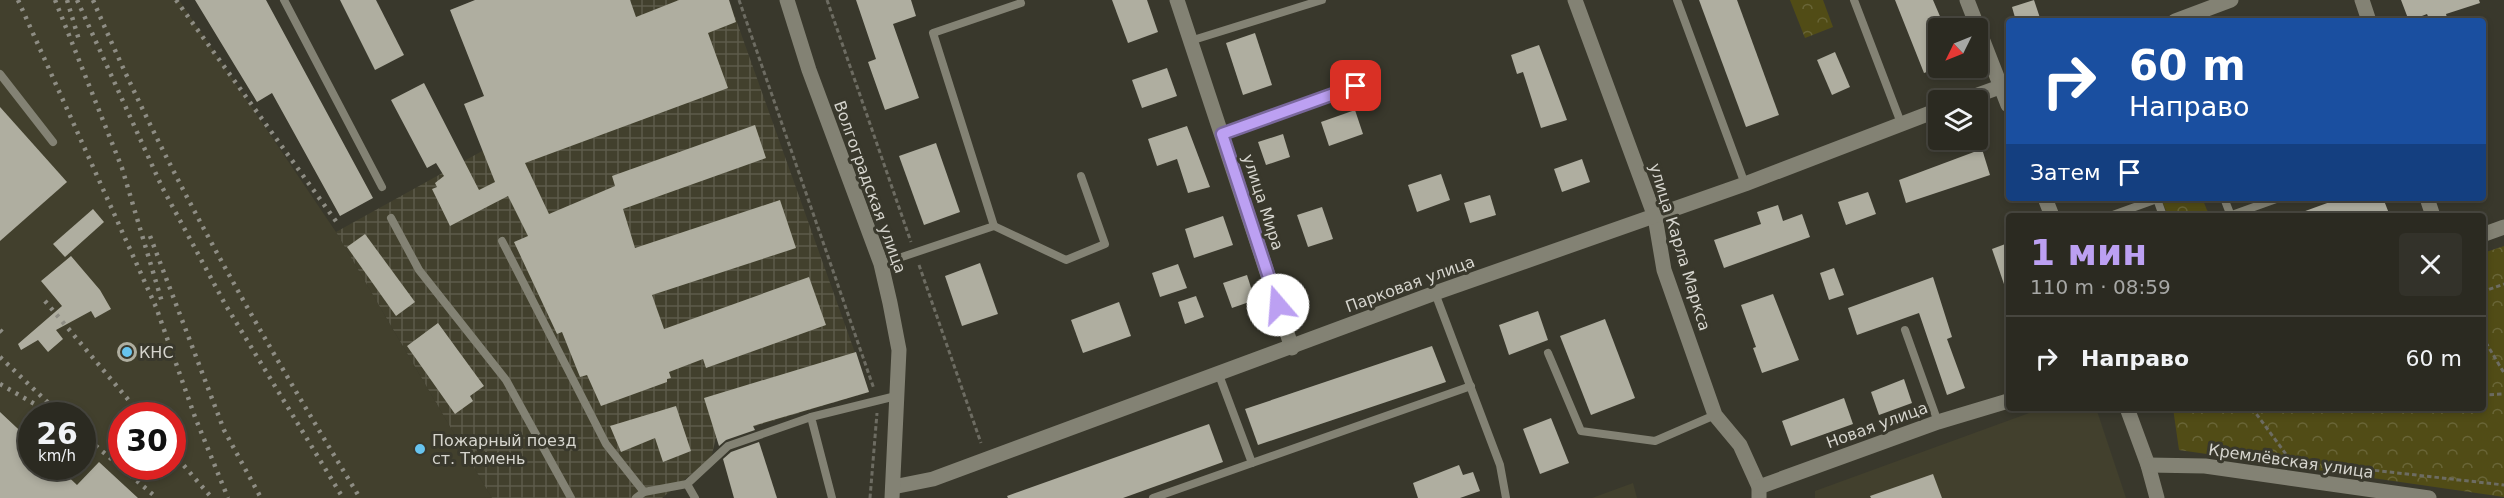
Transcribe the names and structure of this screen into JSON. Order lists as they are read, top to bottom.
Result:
{
  "streets": {
    "street": [
      "Волгоградская улица",
      "улица Мира",
      "улица Карла Маркса",
      "Парковая улица",
      "Новая улица",
      "Кремлёвская улица"
    ]
  },
  "crossings": [
    ["Волгоградская улица", "Парковая улица"],
    ["улица Мира", "Парковая улица"],
    ["улица Карла Маркса", "Парковая улица"],
    ["улица Карла Маркса", "Новая улица"]
  ],
  "places": ["КНС", "Пожарный поезд ст. Тюмень"],
  "north": "bottom left",
  "page": {
    "turn": ["60 m", "Направо"],
    "then": "Затем",
    "heading": ["1 мин", "110 m · 08:59"],
    "list": [
      {
        "name": "Направо",
        "value": "60 m"
      }
    ],
    "speed": "26 km/h",
    "limit": "30"
  }
}
